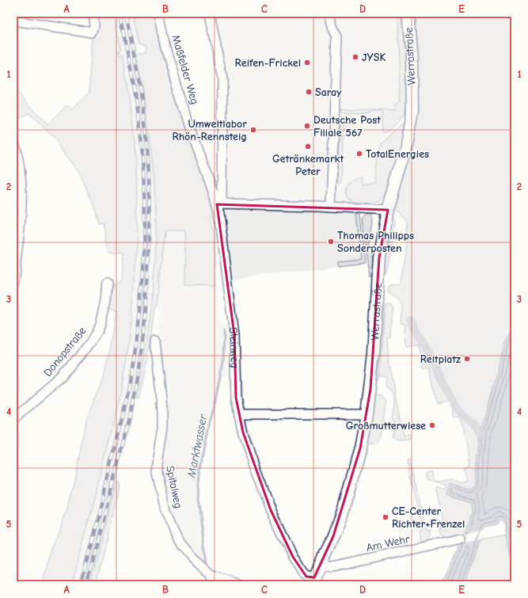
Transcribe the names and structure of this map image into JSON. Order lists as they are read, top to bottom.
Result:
{
  "streets": {
    "street": [
      "Werrastraße",
      "Maßfelder Weg",
      "Steinweg",
      "Donopstraße",
      "Spitalweg",
      "Am Wehr"
    ]
  },
  "crossings": [
    ["Werrastraße", "Steinweg"],
    ["Werrastraße", "Am Wehr"],
    ["Maßfelder Weg", "Steinweg"]
  ],
  "water": ["Marktwasser"],
  "places": [
    "JYSK",
    "Reifen-Frickel",
    "Saray",
    "Deutsche Post Filiale 567",
    "Umweltlabor Rhön-Rennsteig",
    "Getränkemarkt Peter",
    "TotalEnergies",
    "Thomas Philipps Sonderposten",
    "Reitplatz",
    "Großmutterwiese",
    "CE-Center Richter+Frenzel"
  ],
  "grid": {
    "columns": [
      "A",
      "B",
      "C",
      "D",
      "E"
    ],
    "rows": [
      "1",
      "2",
      "3",
      "4",
      "5"
    ]
  }
}
